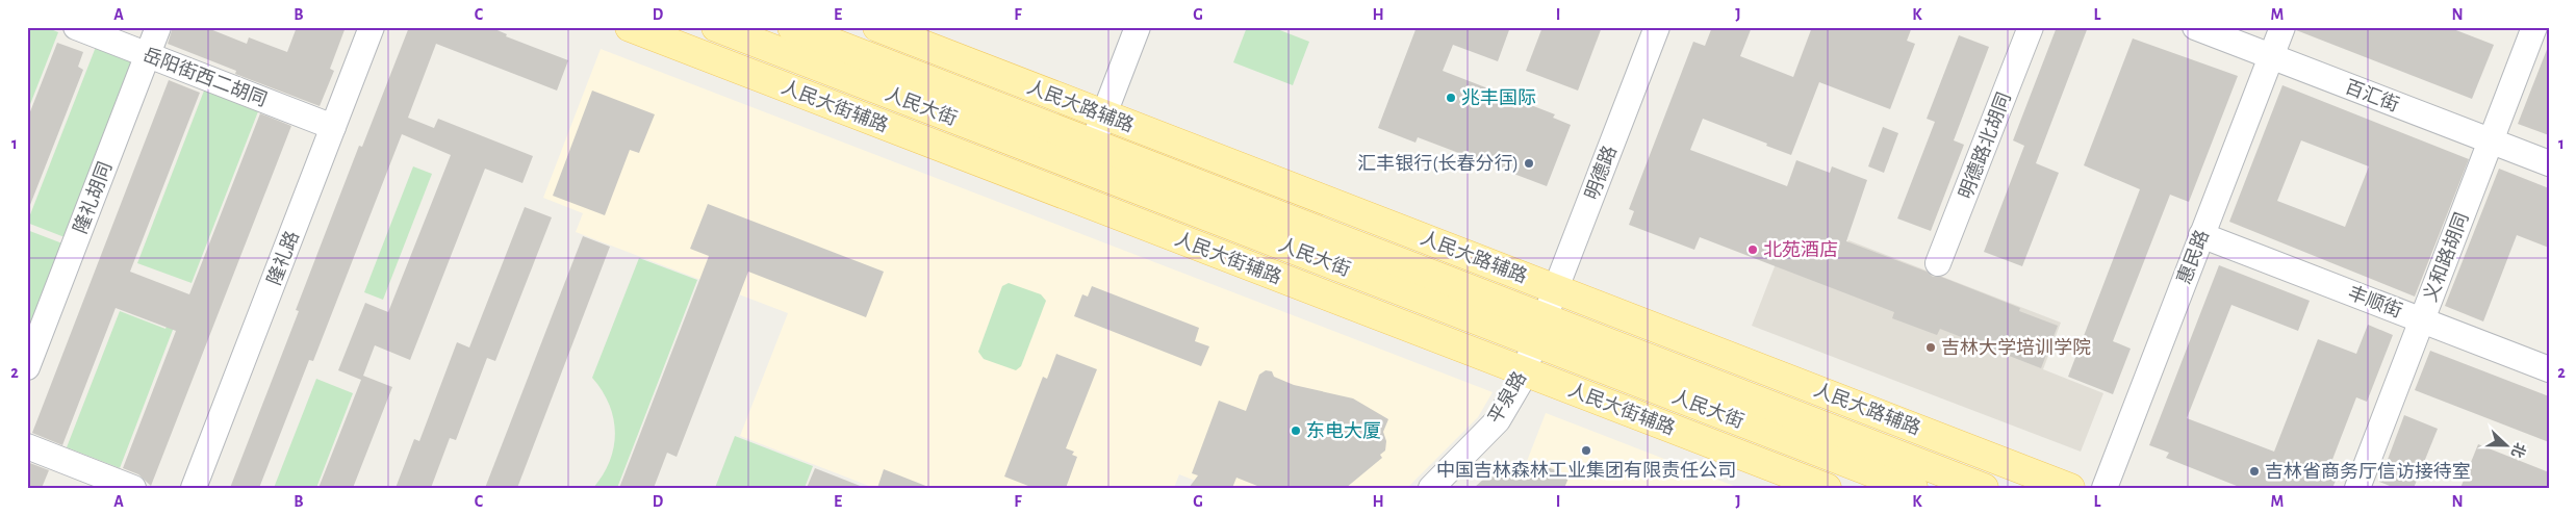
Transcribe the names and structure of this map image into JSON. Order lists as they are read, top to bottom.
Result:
{
  "streets": {
    "main road": ["人民大街辅路", "人民大街", "人民大路辅路"],
    "street": [
      "岳阳街西二胡同",
      "百汇街",
      "明德路北胡同",
      "明德路",
      "隆礼胡同",
      "惠民路",
      "义和路胡同",
      "隆礼路",
      "丰顺街",
      "平泉路"
    ]
  },
  "crossings": [
    ["岳阳街西二胡同", "隆礼胡同"],
    ["岳阳街西二胡同", "隆礼路"],
    ["百汇街", "惠民路"],
    ["百汇街", "义和路胡同"],
    ["人民大街辅路", "平泉路"],
    ["人民大街", "明德路"],
    ["人民大街", "平泉路"],
    ["人民大路辅路", "明德路"],
    ["明德路", "平泉路"],
    ["惠民路", "丰顺街"],
    ["义和路胡同", "丰顺街"]
  ],
  "places": [
    "兆丰国际",
    "汇丰银行(长春分行)",
    "北苑酒店",
    "吉林大学培训学院",
    "东电大厦",
    "中国吉林森林工业集团有限责任公司",
    "吉林省商务厅信访接待室"
  ],
  "north": "right",
  "grid": {
    "columns": [
      "A",
      "B",
      "C",
      "D",
      "E",
      "F",
      "G",
      "H",
      "I",
      "J",
      "K",
      "L",
      "M",
      "N"
    ],
    "rows": ["1", "2"]
  }
}
